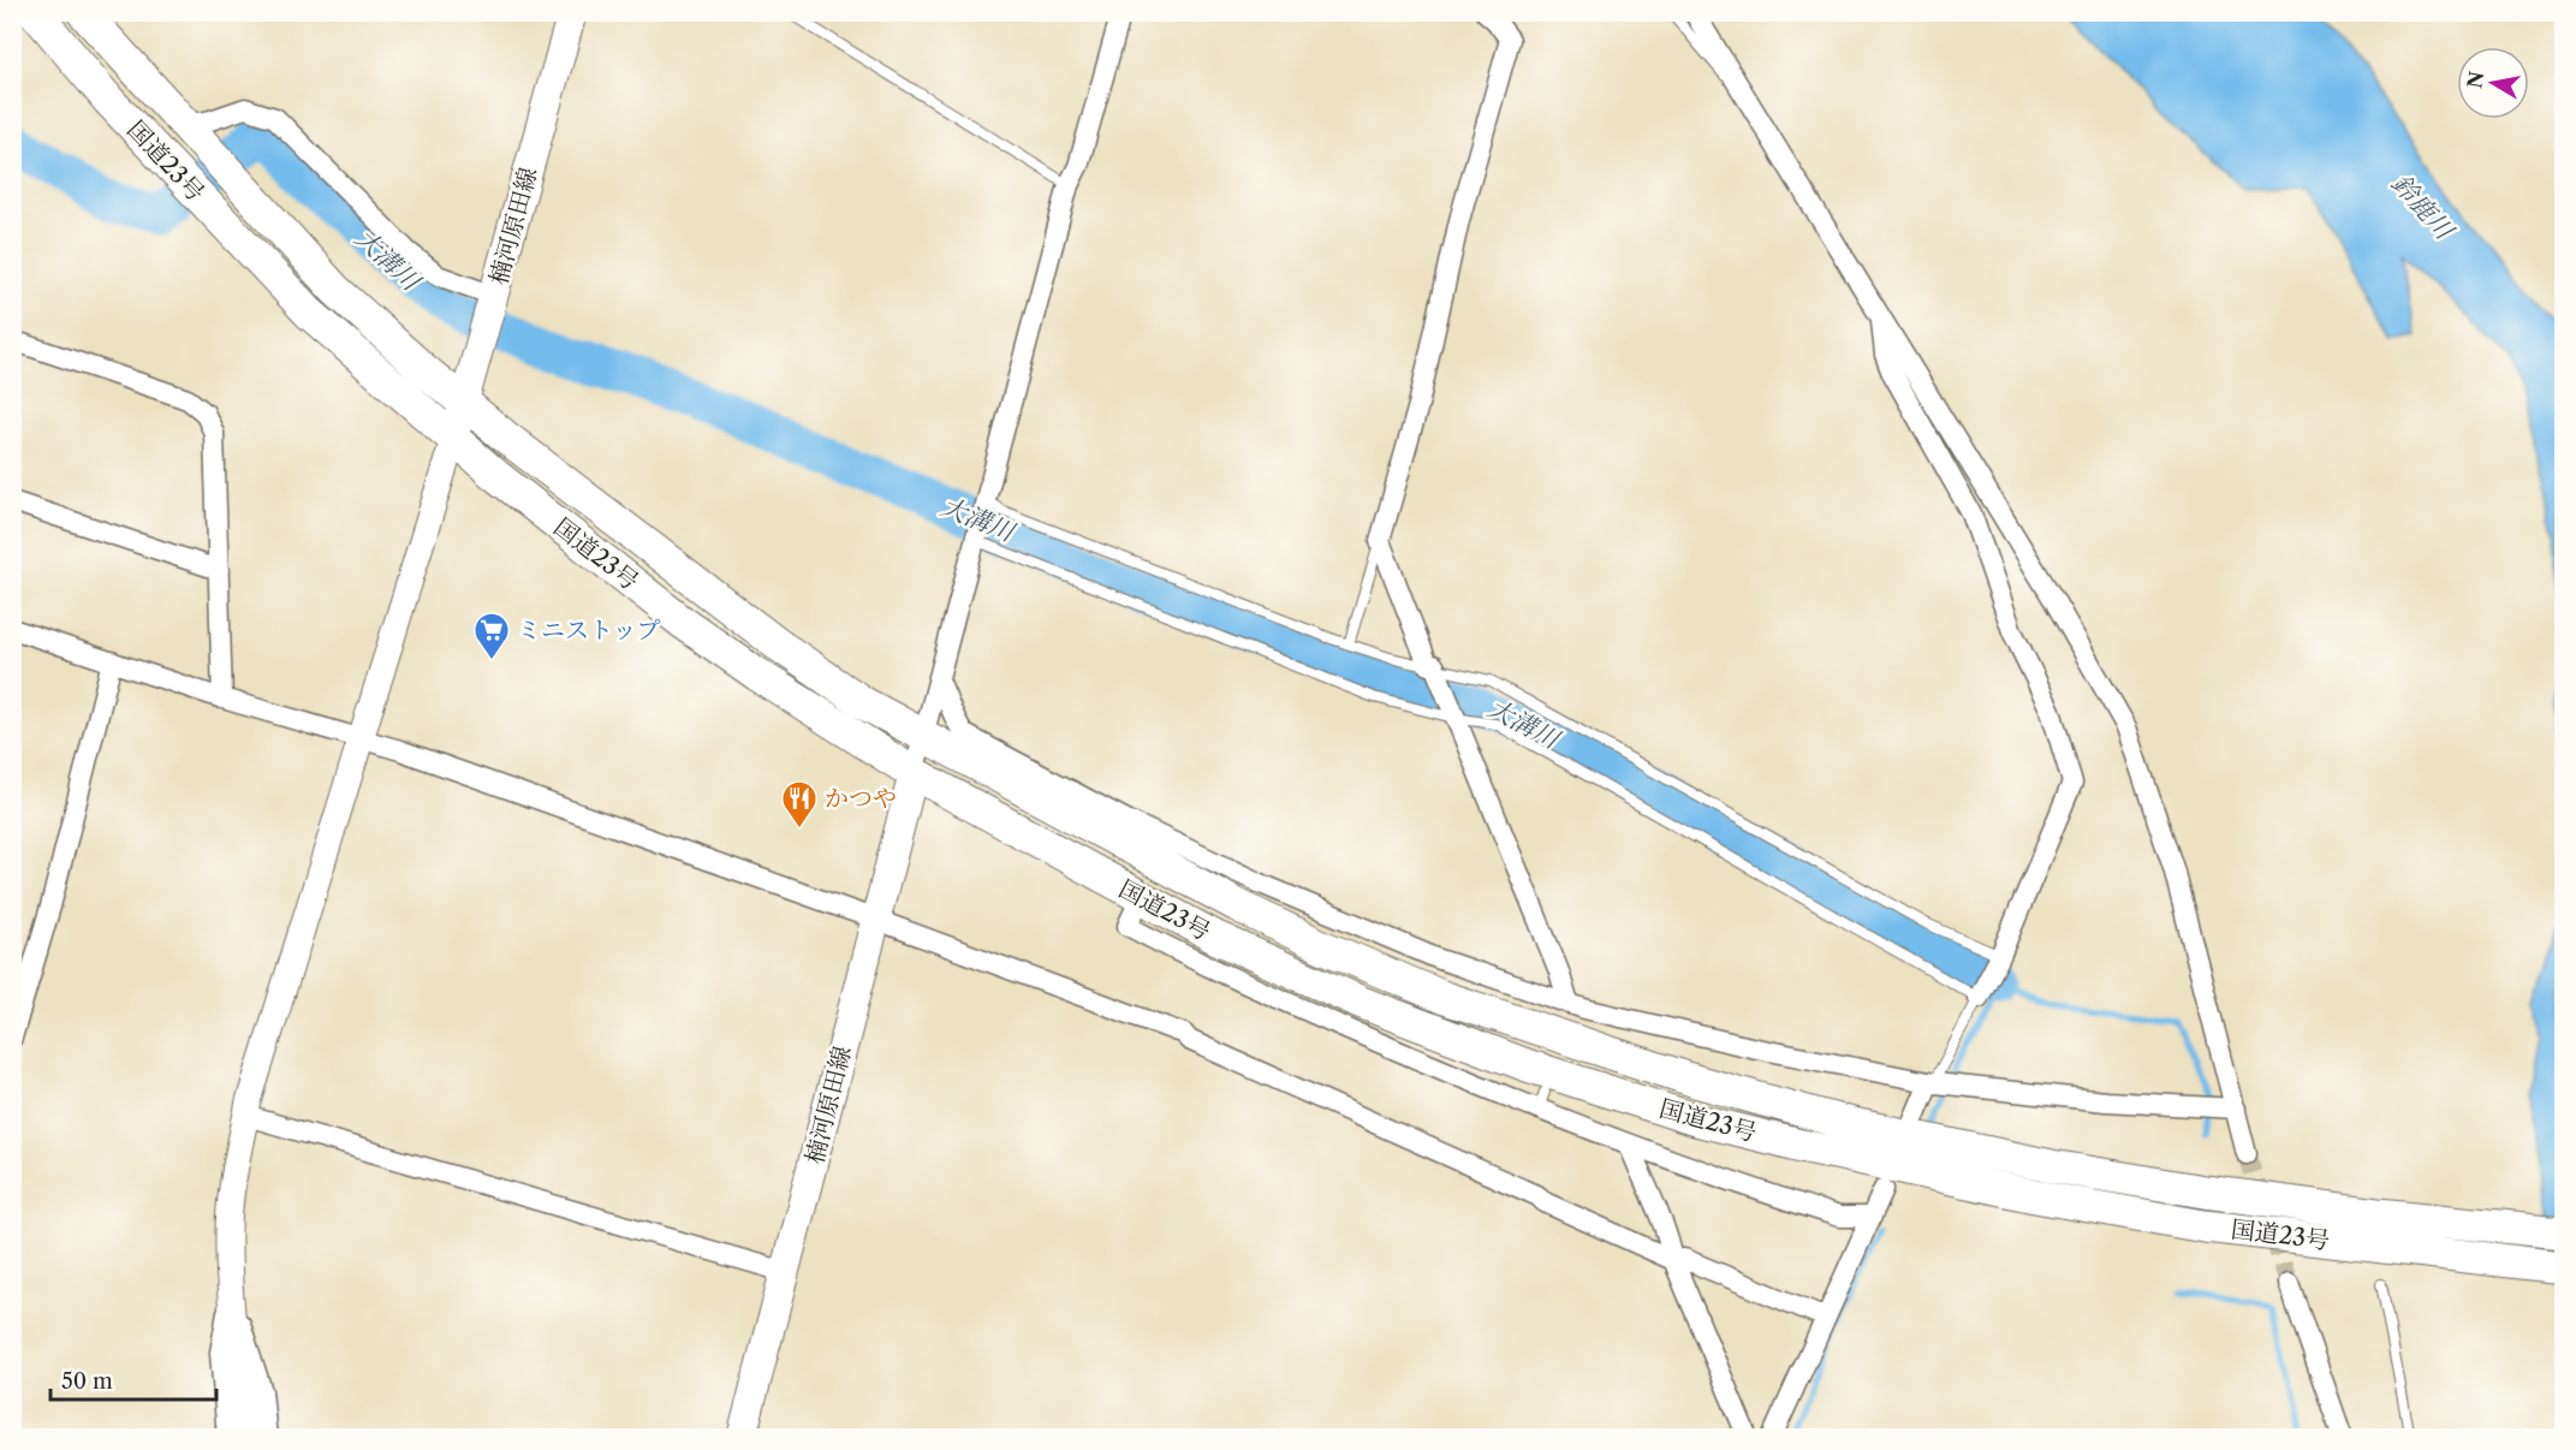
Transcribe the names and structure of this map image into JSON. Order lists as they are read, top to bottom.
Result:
{
  "streets": {
    "highway": ["国道23号"],
    "main road": ["楠河原田線"]
  },
  "crossings": [
    ["国道23号", "楠河原田線"]
  ],
  "water": ["鈴鹿川", "大溝川"],
  "places": {
    "supermarket": ["ミニストップ"],
    "restaurant": ["かつや"]
  },
  "scale_bar": "50 m",
  "north": "left"
}
